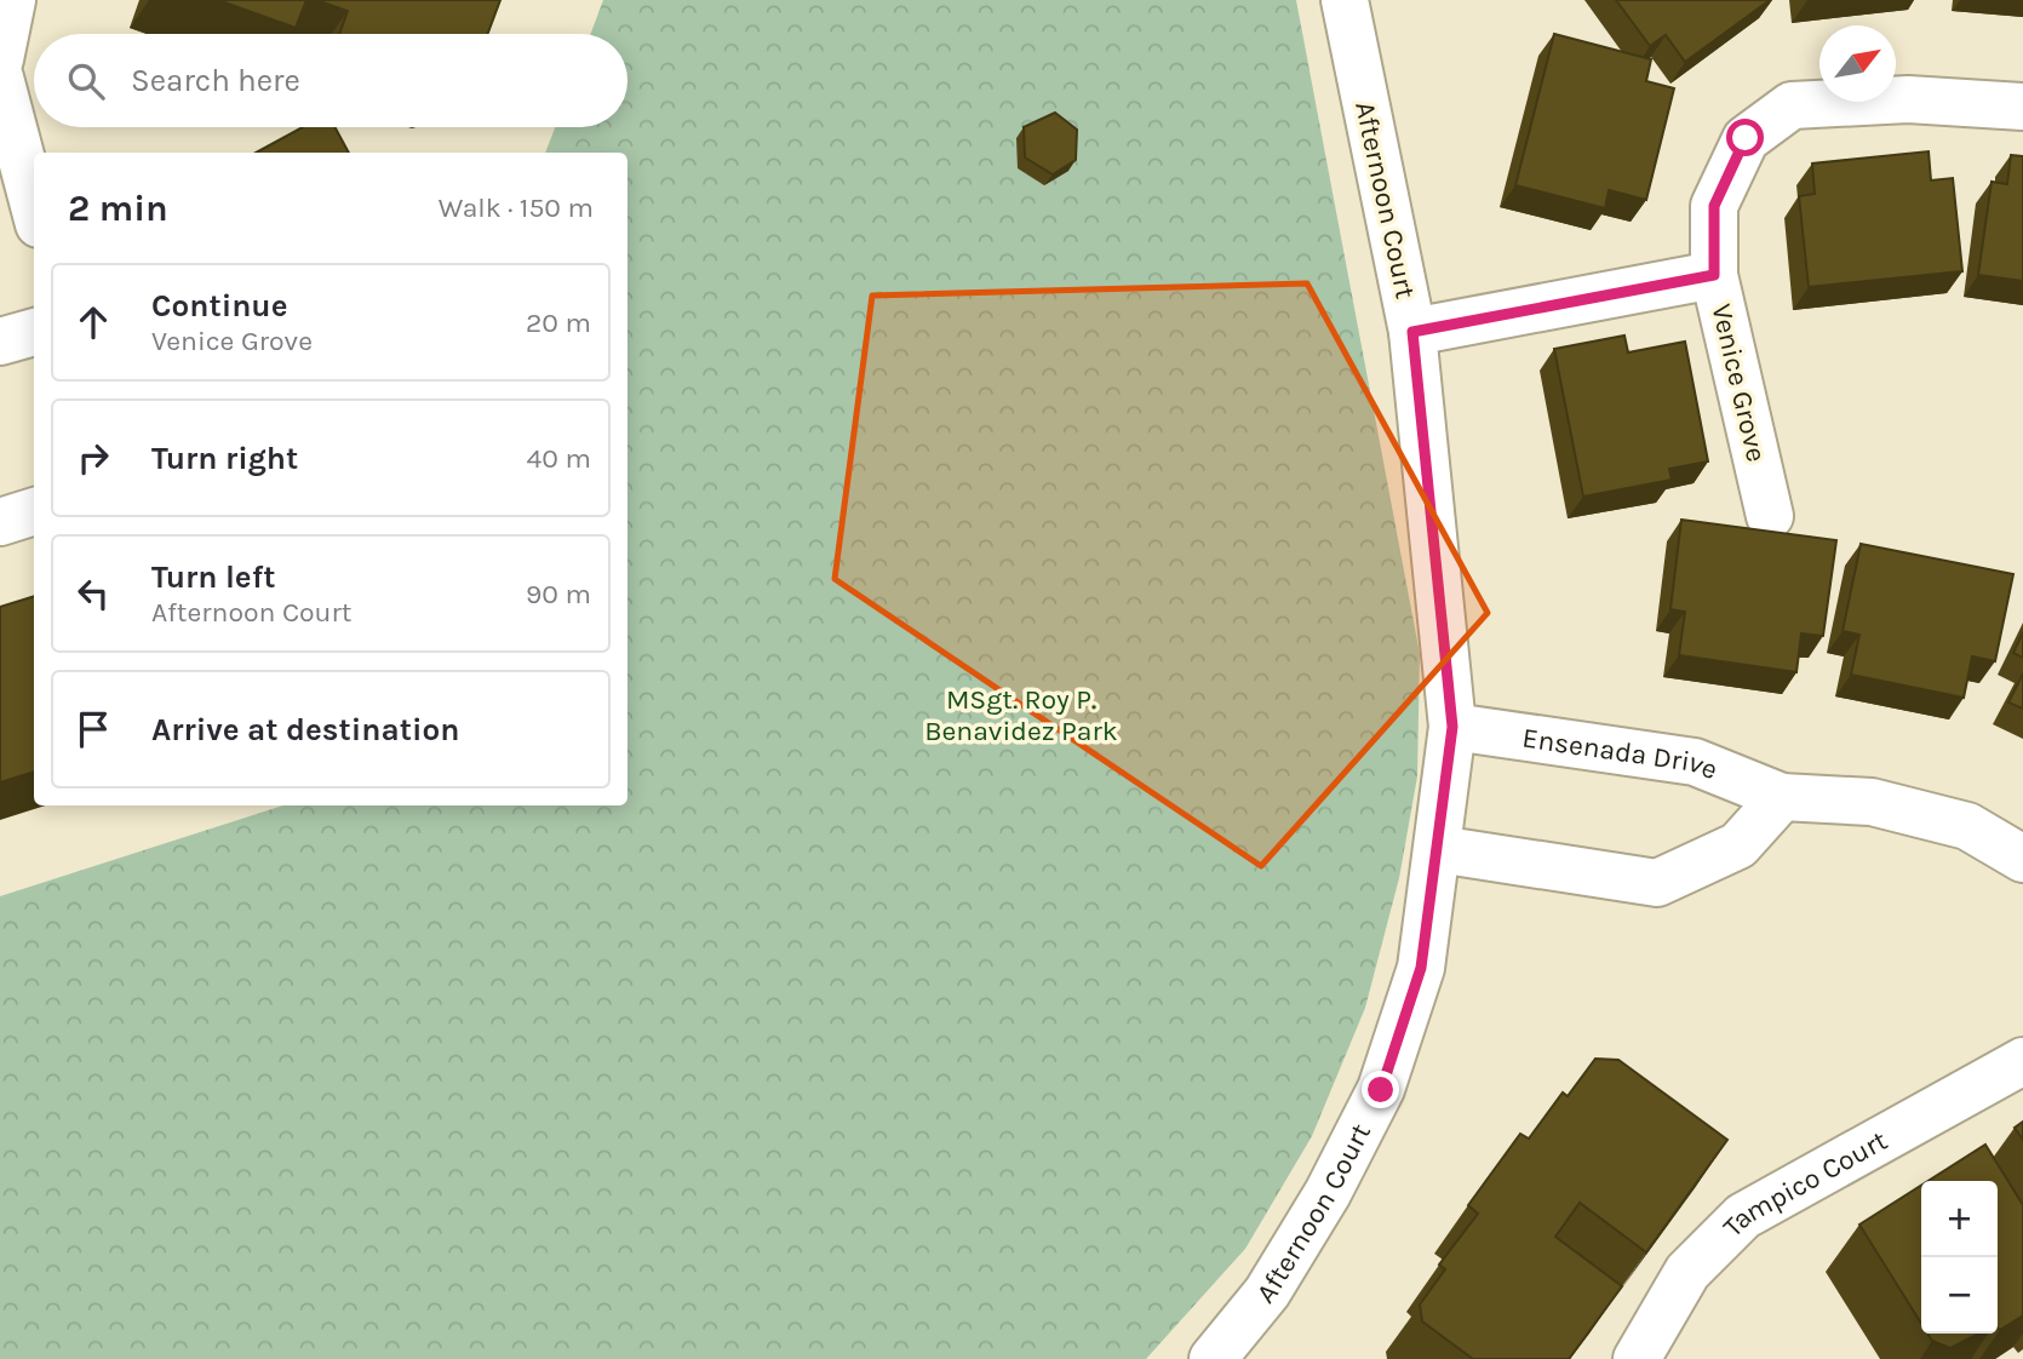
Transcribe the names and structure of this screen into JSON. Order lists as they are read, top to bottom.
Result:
{
  "streets": {
    "street": [
      "Afternoon Court",
      "Venice Grove",
      "Ensenada Drive",
      "Tampico Court"
    ]
  },
  "crossings": [
    ["Afternoon Court", "Ensenada Drive"]
  ],
  "parks": ["MSgt. Roy P. Benavidez Park"],
  "north": "top right",
  "page": {
    "search": "Search here",
    "heading": ["2 min", "Walk · 150 m"],
    "list": [
      ["Continue", "Venice Grove", "20 m"],
      ["Turn right", "40 m"],
      ["Turn left", "Afternoon Court", "90 m"],
      "Arrive at destination"
    ],
    "map_buttons": ["+", "−"]
  }
}
